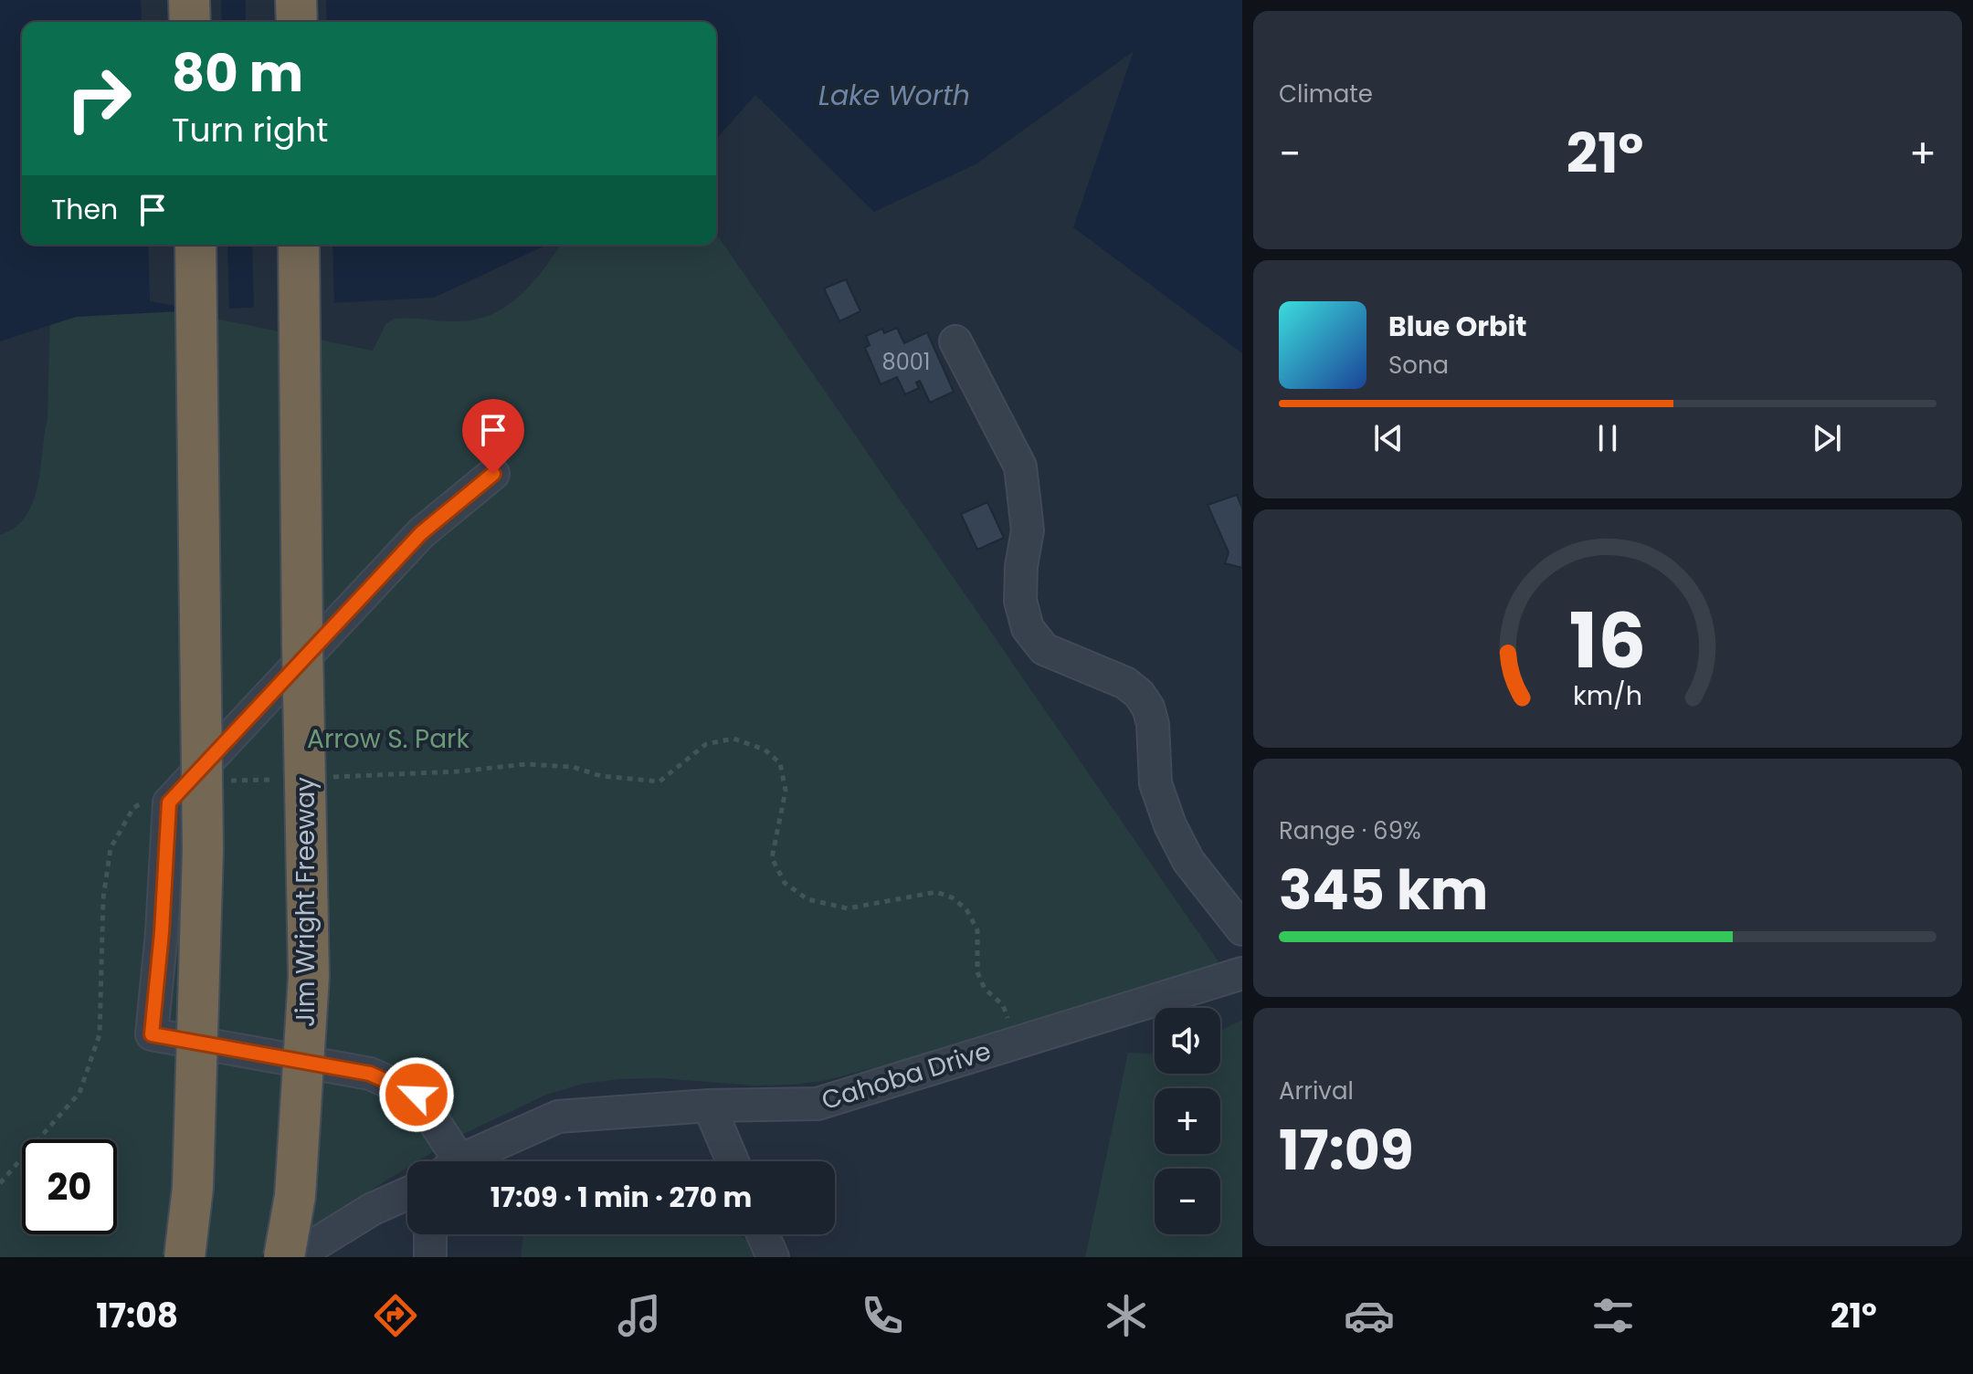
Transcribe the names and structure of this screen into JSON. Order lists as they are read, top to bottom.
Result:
{
  "streets": {
    "highway": ["Jim Wright Freeway"],
    "street": ["Cahoba Drive"]
  },
  "water": ["Lake Worth"],
  "parks": ["Arrow S. Park"],
  "house_numbers": ["8001"],
  "page": {
    "tile": [
      "Climate",
      ["Range · 69%", "345 km"],
      ["Arrival", "17:09"]
    ],
    "turn": ["80 m", "Turn right"],
    "heat": ["−", "21°", "+"],
    "then": "Then",
    "song": ["Blue Orbit", "Sona"],
    "map_buttons": ["+", "−"],
    "limit": "20",
    "trip": "17:09 · 1 min · 270 m",
    "tabs": ["17:08", "21°"],
    "gauge": ["16", "km/h"]
  }
}
